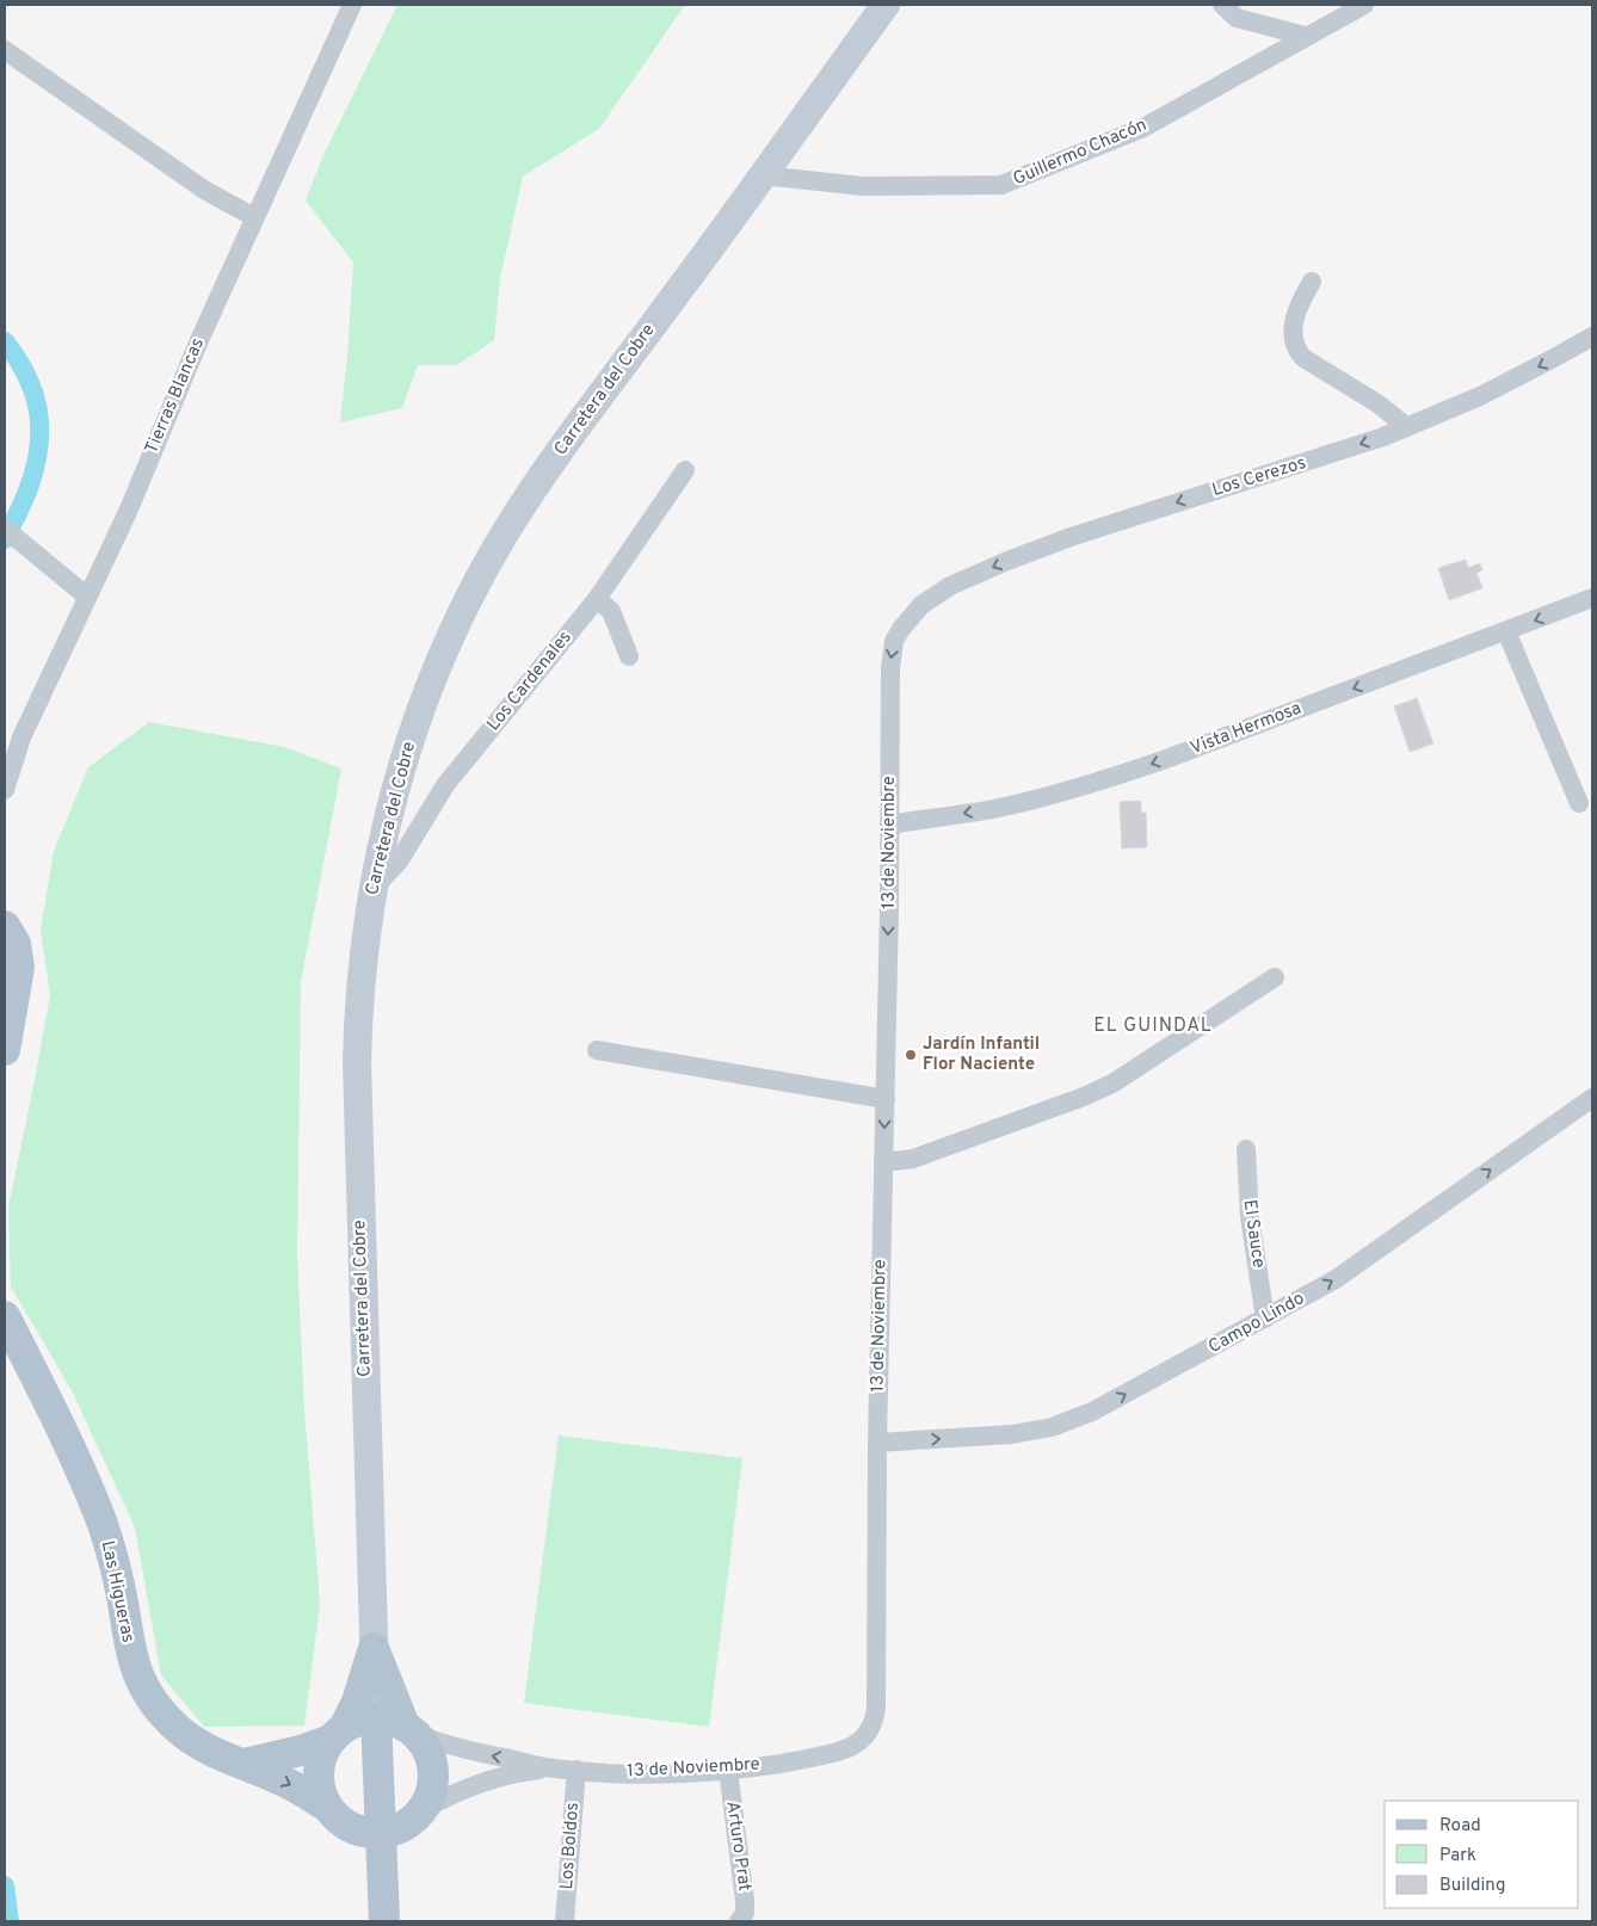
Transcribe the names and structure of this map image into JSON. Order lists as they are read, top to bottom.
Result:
{
  "streets": {
    "main road": ["Carretera del Cobre", "Las Higueras"],
    "street": [
      "Guillermo Chacón",
      "Tierras Blancas",
      "Los Cerezos",
      "Los Cardenales",
      "Vista Hermosa",
      "13 de Noviembre",
      "El Sauce",
      "Campo Lindo",
      "Los Boldos",
      "Arturo Prat"
    ]
  },
  "crossings": [
    ["Guillermo Chacón", "Carretera del Cobre"],
    ["Carretera del Cobre", "Los Cardenales"],
    ["Los Cerezos", "13 de Noviembre"],
    ["Vista Hermosa", "13 de Noviembre"],
    ["13 de Noviembre", "Campo Lindo"],
    ["13 de Noviembre", "Los Boldos"],
    ["13 de Noviembre", "Arturo Prat"],
    ["El Sauce", "Campo Lindo"]
  ],
  "one_way": ["Los Cerezos", "Vista Hermosa", "Campo Lindo"],
  "districts": ["EL GUINDAL"],
  "places": ["Jardín Infantil Flor Naciente"],
  "legend": ["Road", "Park", "Building"]
}
